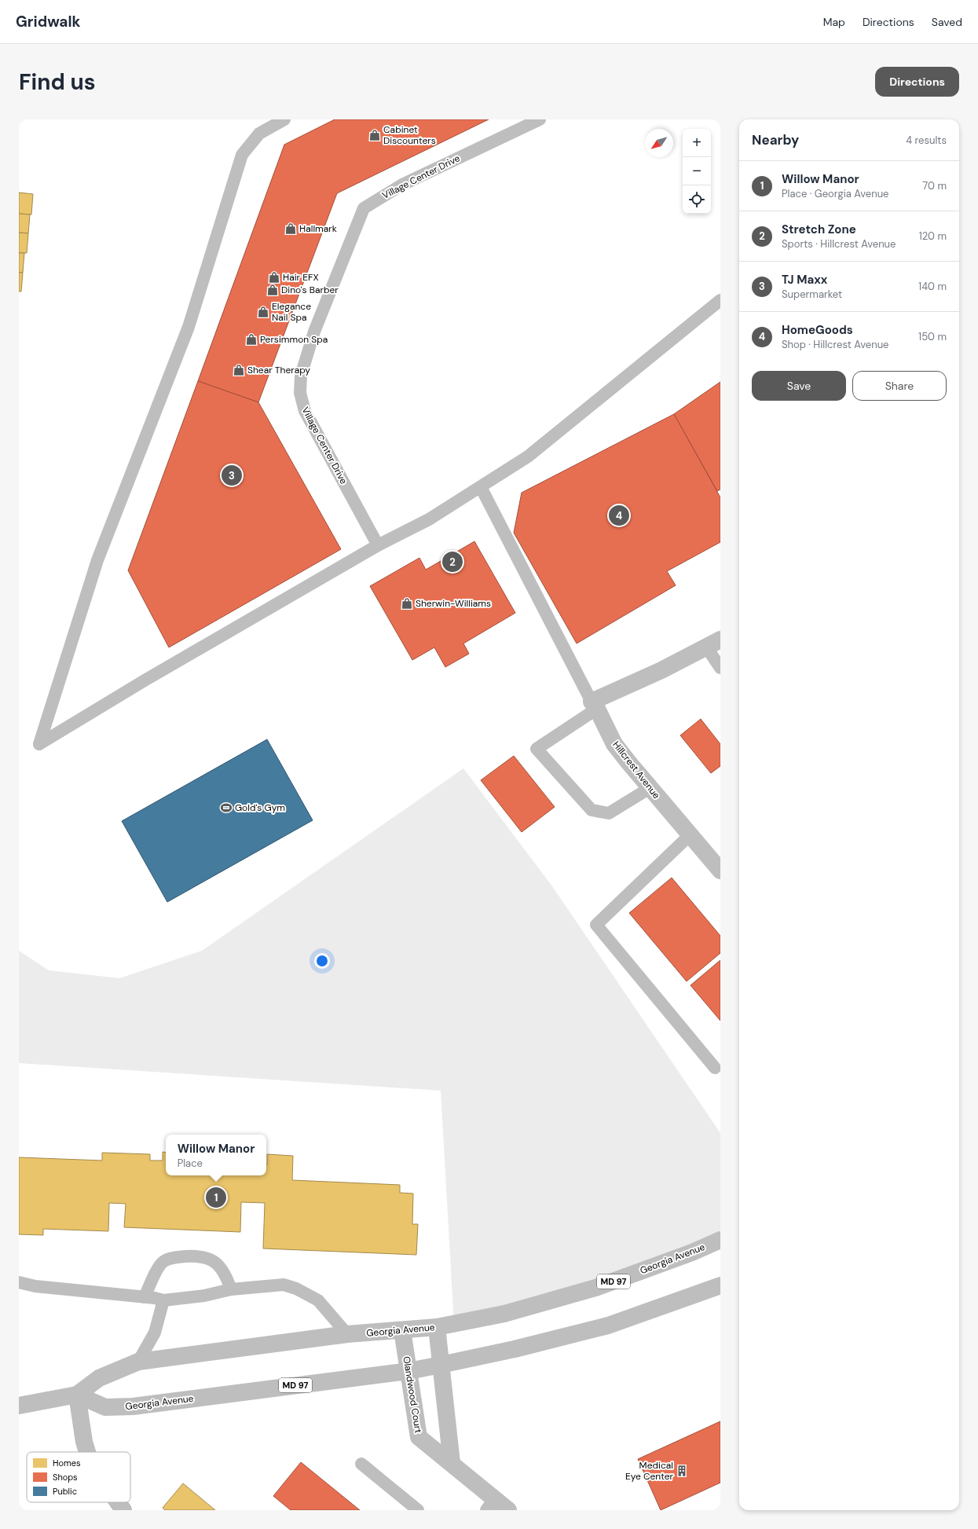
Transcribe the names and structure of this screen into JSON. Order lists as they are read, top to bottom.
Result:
{
  "streets": {
    "main road": [
      "Hillcrest Avenue",
      "Georgia Avenue",
      "MD 97",
      "Olandwood Court"
    ],
    "lane": ["Village Center Drive"]
  },
  "crossings": [
    ["Georgia Avenue", "Olandwood Court"]
  ],
  "places": {
    "shop": [
      "Cabinet Discounters",
      "Hallmark",
      "Hair EFX",
      "Dino's Barber",
      "Elegance Nail Spa",
      "Persimmon Spa",
      "Shear Therapy",
      "Sherwin-Williams"
    ],
    "sports": ["Gold's Gym"],
    "building": ["Medical Eye Center"]
  },
  "legend": ["Homes", "Shops", "Public"],
  "north": "bottom left",
  "page": {
    "header": "Gridwalk",
    "nav": ["Map", "Directions", "Saved"],
    "buttons": [
      "Directions",
      ["Save", "Share"]
    ],
    "title": "Find us",
    "heading": ["Nearby", "4 results"],
    "map_buttons": ["+", "−"],
    "list": [
      {
        "mark": "1",
        "name": "Willow Manor",
        "note": "Place · Georgia Avenue",
        "value": "70 m"
      },
      {
        "mark": "2",
        "name": "Stretch Zone",
        "note": "Sports · Hillcrest Avenue",
        "value": "120 m"
      },
      {
        "mark": "3",
        "name": "TJ Maxx",
        "note": "Supermarket",
        "value": "140 m"
      },
      {
        "mark": "4",
        "name": "HomeGoods",
        "note": "Shop · Hillcrest Avenue",
        "value": "150 m"
      }
    ],
    "pins": [
      "3",
      "4",
      "2",
      "1"
    ],
    "popup": ["Willow Manor", "Place"]
  }
}
